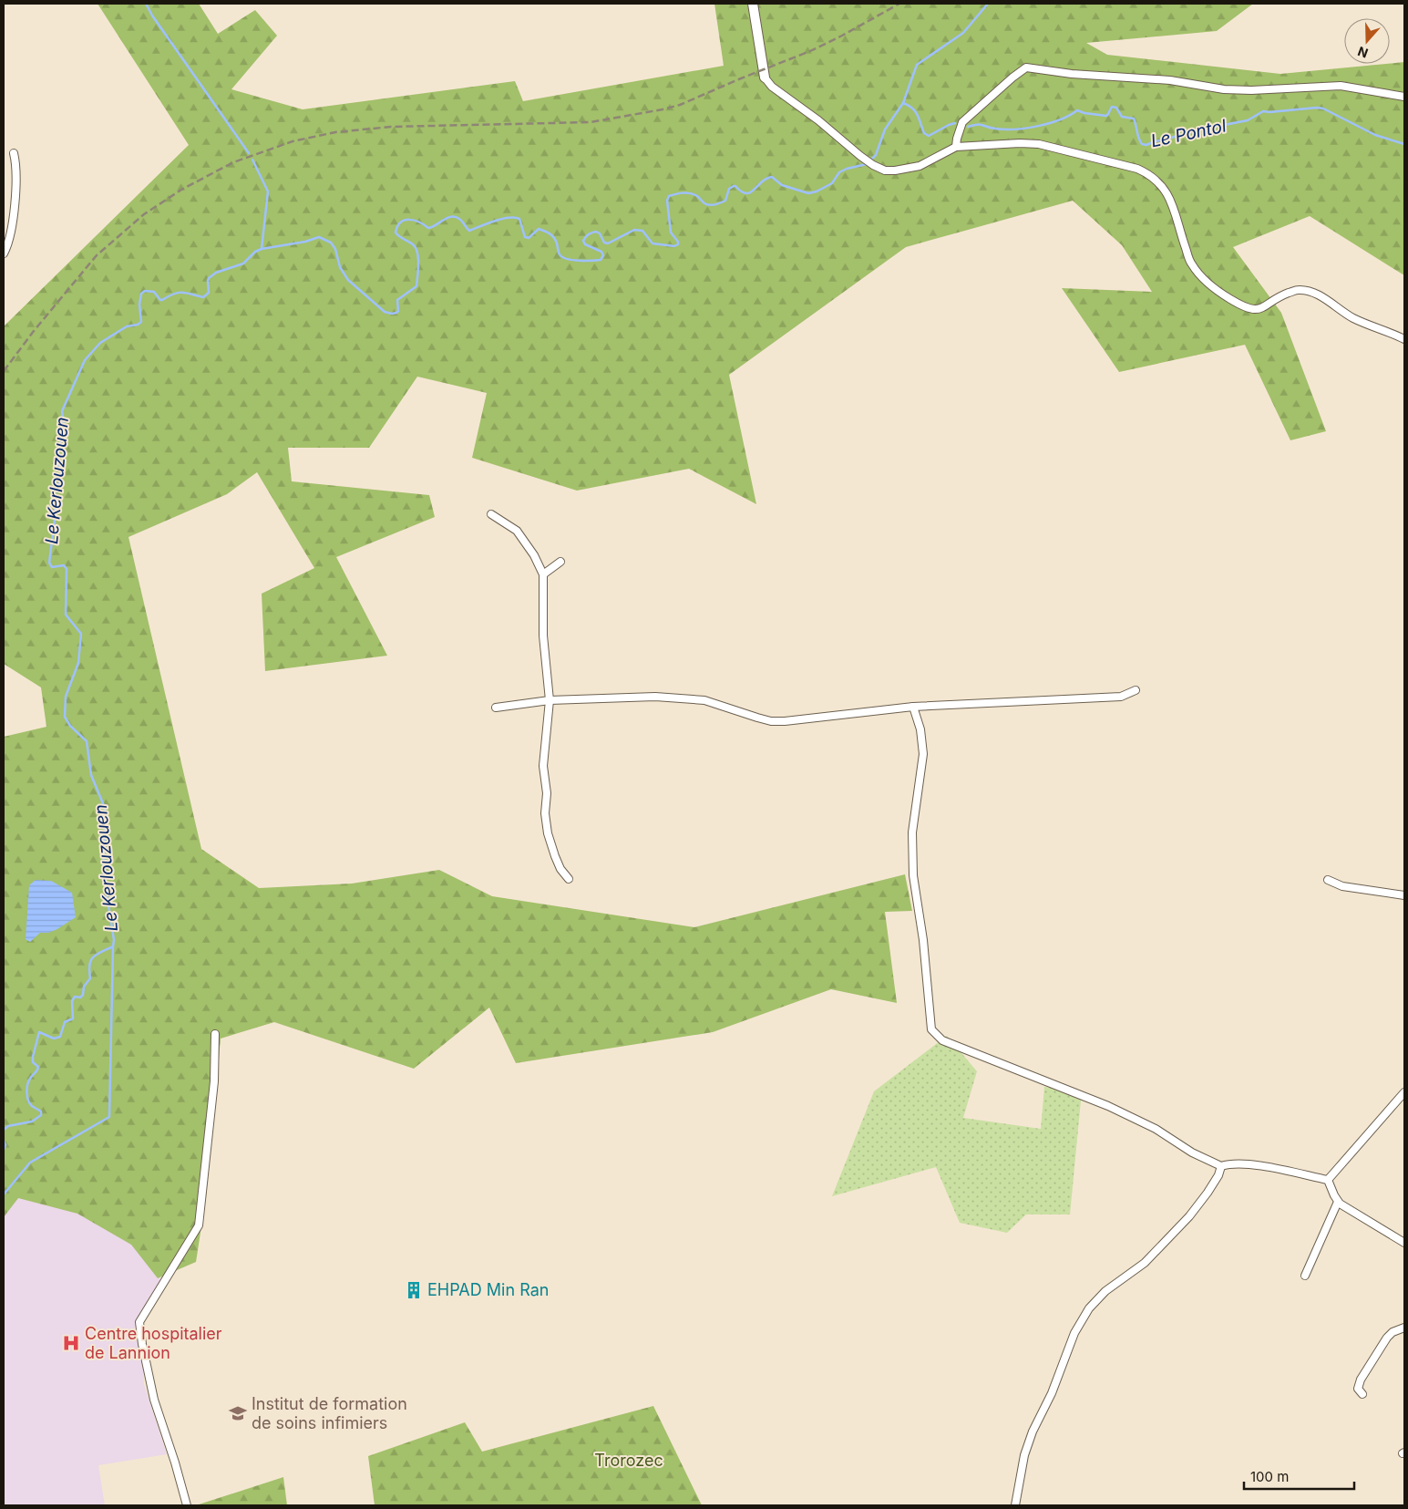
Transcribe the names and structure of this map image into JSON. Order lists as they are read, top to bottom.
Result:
{
  "water": ["Le Pontol", "Le Kerlouzouen"],
  "parks": ["Trorozec"],
  "places": {
    "building": ["EHPAD Min Ran"],
    "hospital": ["Centre hospitalier de Lannion"],
    "school or university": ["Institut de formation de soins infimiers"]
  },
  "scale_bar": "100 m",
  "north": "bottom"
}
